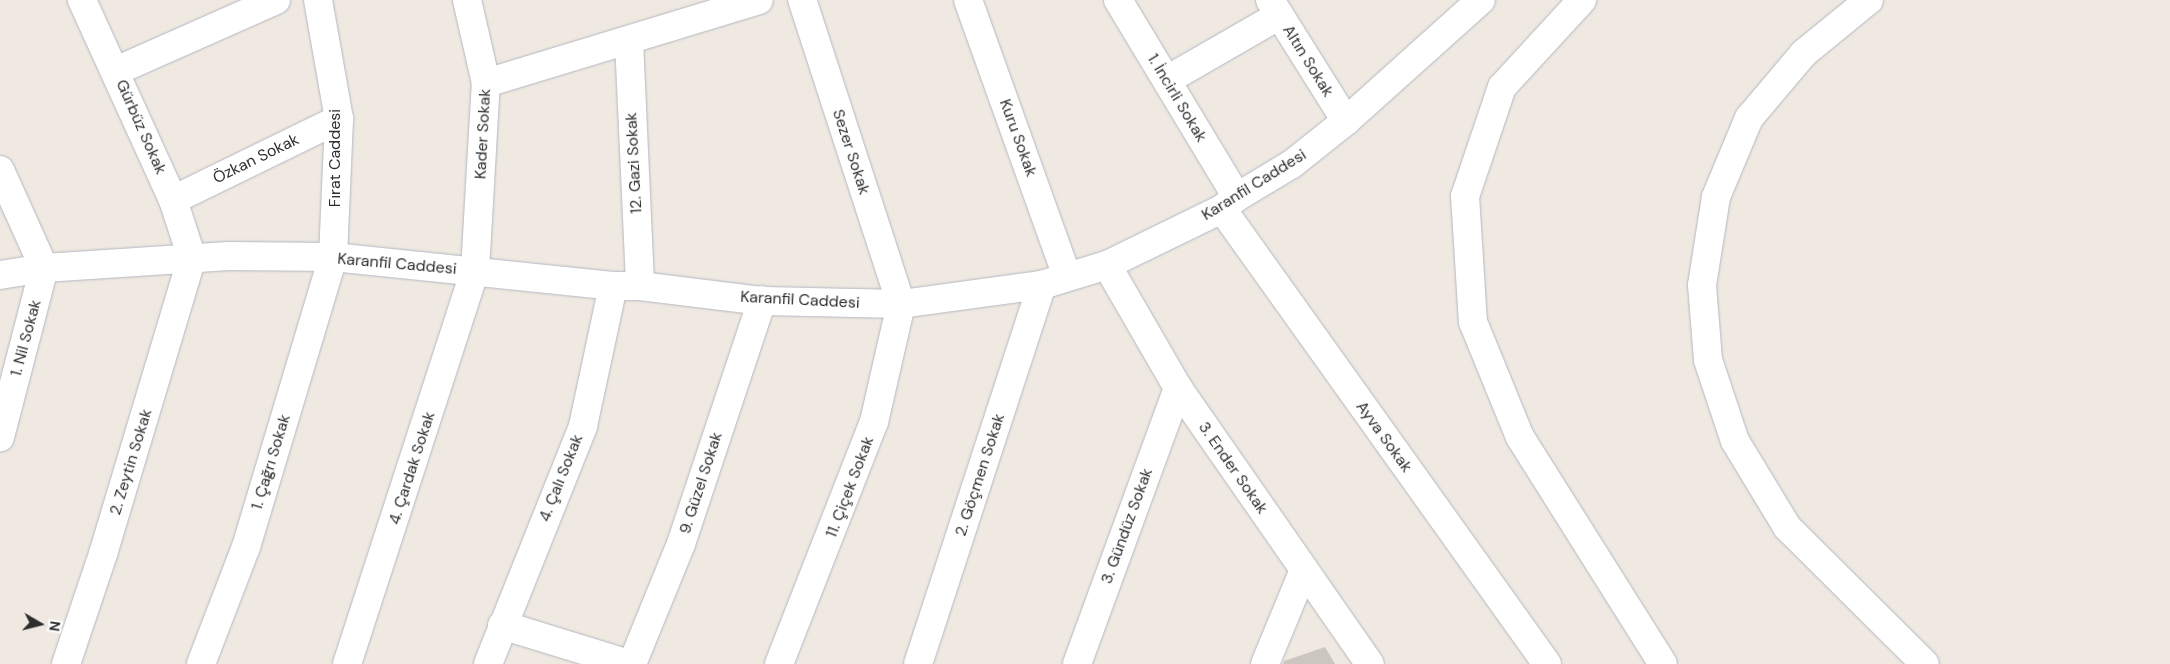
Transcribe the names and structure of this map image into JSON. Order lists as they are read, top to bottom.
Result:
{
  "streets": {
    "street": [
      "Altın Sokak",
      "1. İncirli Sokak",
      "Gürbüz Sokak",
      "Kader Sokak",
      "Kuru Sokak",
      "Sezer Sokak",
      "Fırat Caddesi",
      "Özkan Sokak",
      "12. Gazi Sokak",
      "Karanfil Caddesi",
      "1. Nil Sokak",
      "Ayva Sokak",
      "2. Zeytin Sokak",
      "1. Çağrı Sokak",
      "4. Çardak Sokak",
      "3. Ender Sokak",
      "2. Göçmen Sokak",
      "4. Çalı Sokak",
      "9. Güzel Sokak",
      "11. Çiçek Sokak",
      "3. Gündüz Sokak"
    ]
  },
  "crossings": [
    ["Altın Sokak", "Karanfil Caddesi"],
    ["1. İncirli Sokak", "Karanfil Caddesi"],
    ["1. İncirli Sokak", "Ayva Sokak"],
    ["Gürbüz Sokak", "Özkan Sokak"],
    ["Gürbüz Sokak", "Karanfil Caddesi"],
    ["Gürbüz Sokak", "2. Zeytin Sokak"],
    ["Kader Sokak", "Karanfil Caddesi"],
    ["Kader Sokak", "4. Çardak Sokak"],
    ["Kuru Sokak", "Karanfil Caddesi"],
    ["Sezer Sokak", "Karanfil Caddesi"],
    ["Sezer Sokak", "11. Çiçek Sokak"],
    ["Fırat Caddesi", "Özkan Sokak"],
    ["Fırat Caddesi", "Karanfil Caddesi"],
    ["Fırat Caddesi", "1. Çağrı Sokak"],
    ["12. Gazi Sokak", "Karanfil Caddesi"],
    ["Karanfil Caddesi", "1. Nil Sokak"],
    ["Karanfil Caddesi", "Ayva Sokak"],
    ["Karanfil Caddesi", "2. Zeytin Sokak"],
    ["Karanfil Caddesi", "1. Çağrı Sokak"],
    ["Karanfil Caddesi", "4. Çardak Sokak"],
    ["Karanfil Caddesi", "3. Ender Sokak"],
    ["Karanfil Caddesi", "2. Göçmen Sokak"],
    ["Karanfil Caddesi", "4. Çalı Sokak"],
    ["Karanfil Caddesi", "9. Güzel Sokak"],
    ["Karanfil Caddesi", "11. Çiçek Sokak"],
    ["3. Ender Sokak", "3. Gündüz Sokak"]
  ],
  "north": "right"
}
